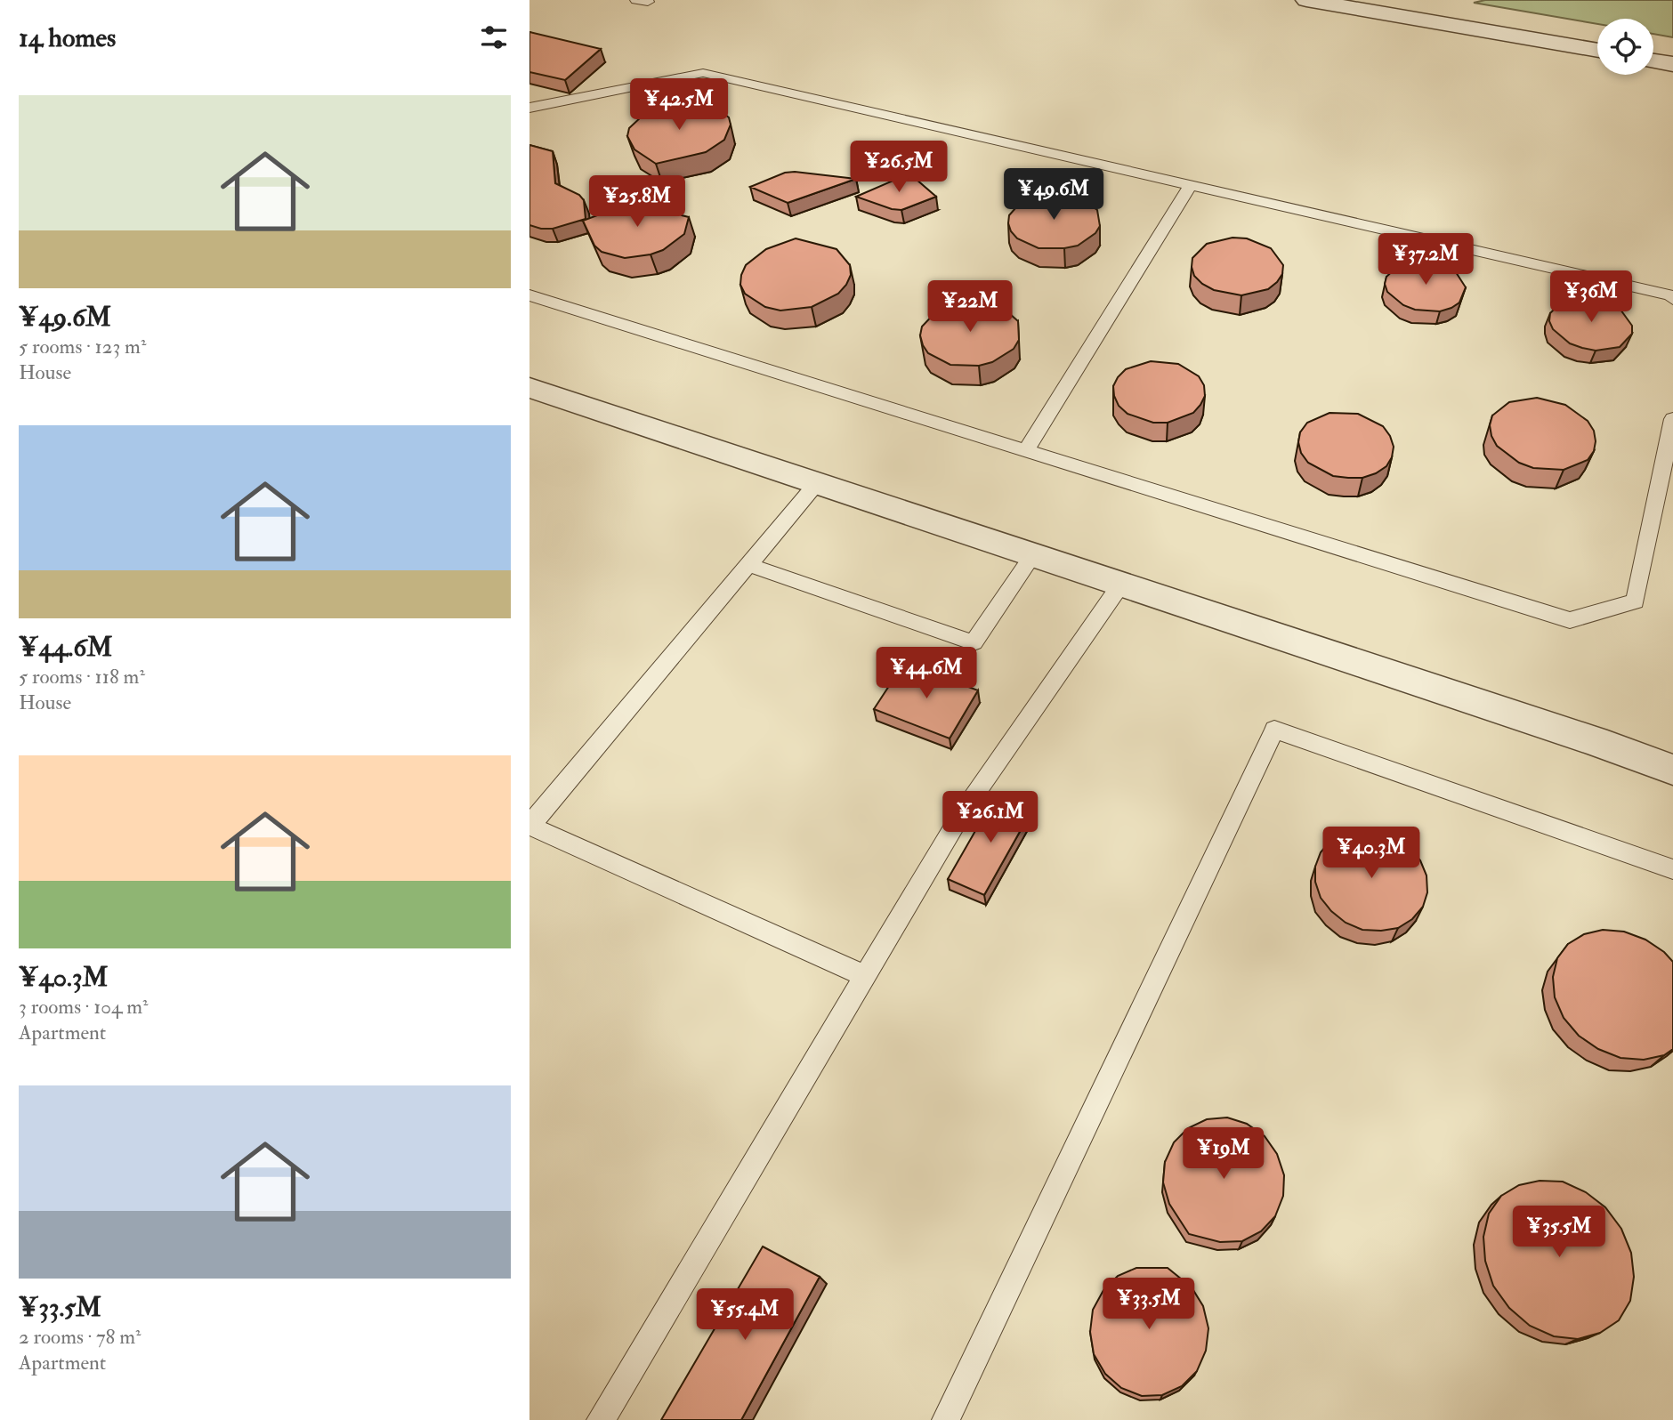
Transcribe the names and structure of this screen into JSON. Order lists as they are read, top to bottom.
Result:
{
  "page": {
    "heading": "14 homes",
    "list": [
      {
        "name": "¥49.6M",
        "note": "5 rooms · 123 m² · House"
      },
      {
        "name": "¥44.6M",
        "note": "5 rooms · 118 m² · House"
      },
      {
        "name": "¥40.3M",
        "note": "3 rooms · 104 m² · Apartment"
      },
      {
        "name": "¥33.5M",
        "note": "2 rooms · 78 m² · Apartment"
      }
    ],
    "price": [
      "¥42.5M",
      "¥26.5M",
      "¥49.6M",
      "¥25.8M",
      "¥37.2M",
      "¥36M",
      "¥22M",
      "¥44.6M",
      "¥26.1M",
      "¥40.3M",
      "¥19M",
      "¥35.5M",
      "¥33.5M",
      "¥55.4M"
    ]
  }
}
